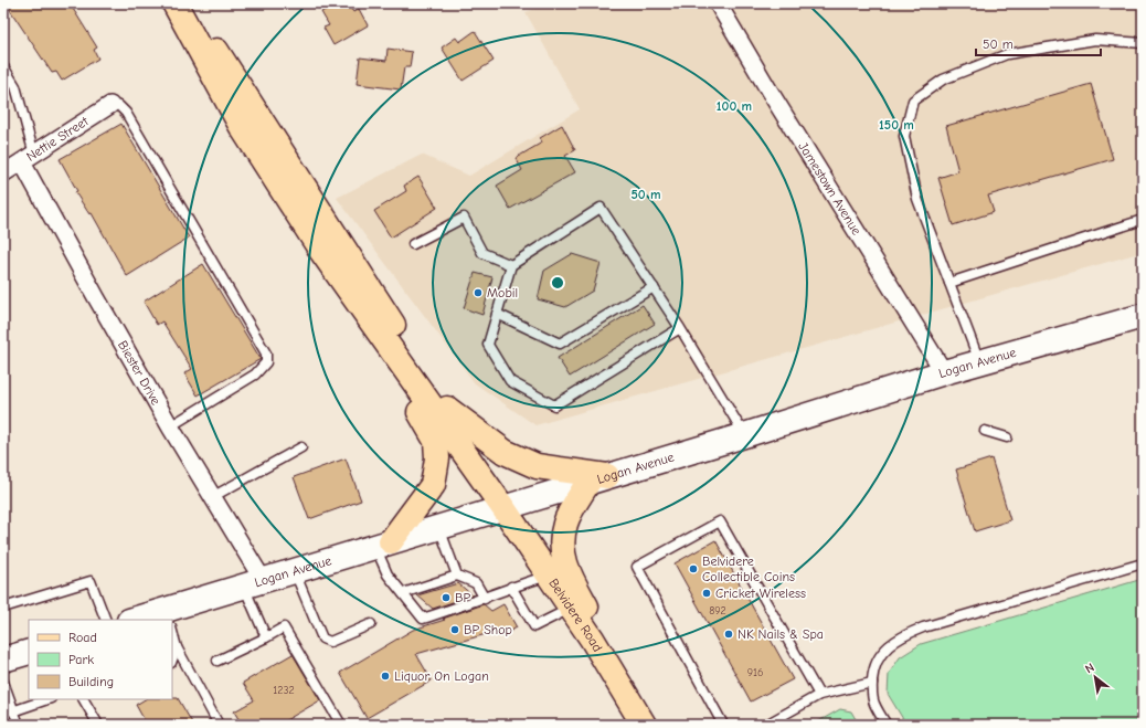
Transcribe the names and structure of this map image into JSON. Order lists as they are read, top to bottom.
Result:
{
  "streets": {
    "main road": ["Logan Avenue", "Belvidere Road"],
    "street": ["Nettie Street", "Jamestown Avenue", "Biester Drive"]
  },
  "crossings": [
    ["Nettie Street", "Biester Drive"],
    ["Jamestown Avenue", "Logan Avenue"],
    ["Logan Avenue", "Biester Drive"],
    ["Logan Avenue", "Belvidere Road"]
  ],
  "places": [
    "Mobil",
    "Belvidere Collectible Coins",
    "Cricket Wireless",
    "BP",
    "BP Shop",
    "NK Nails & Spa",
    "Liquor On Logan"
  ],
  "house_numbers": ["892", "916", "1232"],
  "legend": ["Road", "Park", "Building"],
  "scale_bar": "50 m",
  "north": "top left",
  "rings": ["100 m", "150 m", "50 m"]
}
